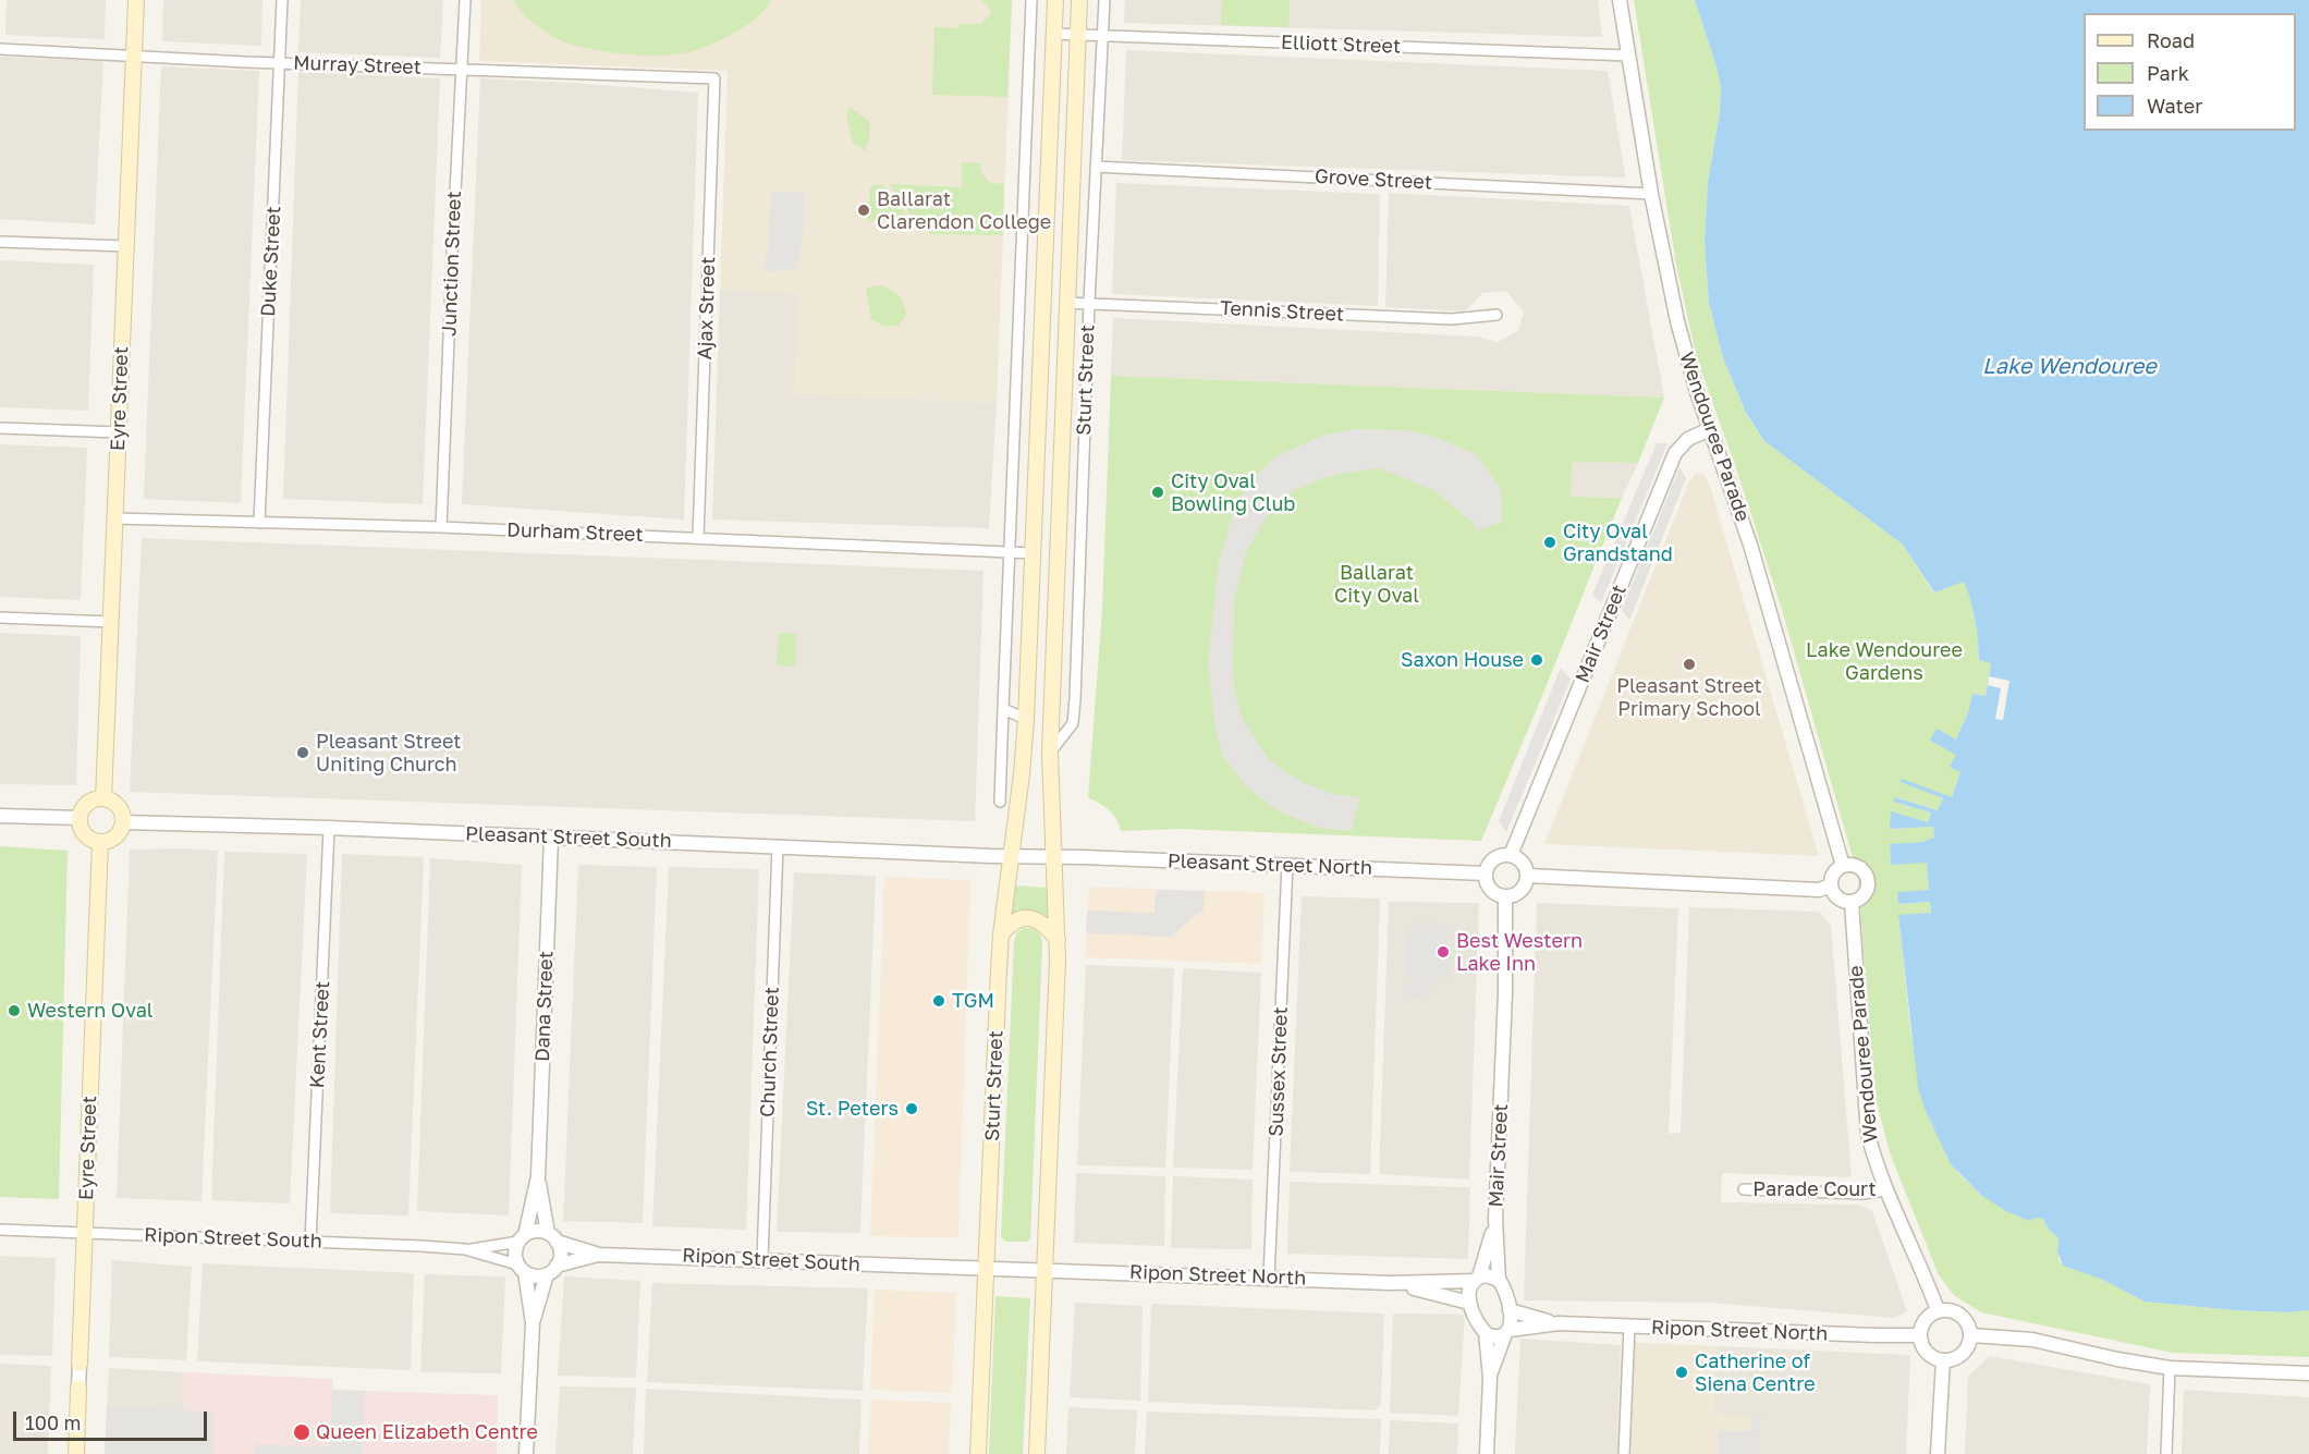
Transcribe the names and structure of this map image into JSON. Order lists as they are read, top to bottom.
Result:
{
  "streets": {
    "main road": ["Sturt Street", "Eyre Street"],
    "street": [
      "Elliott Street",
      "Murray Street",
      "Grove Street",
      "Duke Street",
      "Junction Street",
      "Ajax Street",
      "Tennis Street",
      "Wendouree Parade",
      "Durham Street",
      "Mair Street",
      "Pleasant Street South",
      "Pleasant Street North",
      "Dana Street",
      "Kent Street",
      "Church Street",
      "Sussex Street",
      "Parade Court",
      "Ripon Street South",
      "Ripon Street North"
    ]
  },
  "crossings": [
    ["Elliott Street", "Sturt Street"],
    ["Elliott Street", "Wendouree Parade"],
    ["Murray Street", "Duke Street"],
    ["Murray Street", "Junction Street"],
    ["Murray Street", "Ajax Street"],
    ["Murray Street", "Eyre Street"],
    ["Grove Street", "Sturt Street"],
    ["Grove Street", "Wendouree Parade"],
    ["Duke Street", "Durham Street"],
    ["Junction Street", "Durham Street"],
    ["Ajax Street", "Durham Street"],
    ["Tennis Street", "Sturt Street"],
    ["Sturt Street", "Durham Street"],
    ["Sturt Street", "Pleasant Street South"],
    ["Sturt Street", "Pleasant Street North"],
    ["Sturt Street", "Ripon Street South"],
    ["Sturt Street", "Ripon Street North"],
    ["Eyre Street", "Durham Street"],
    ["Eyre Street", "Pleasant Street South"],
    ["Eyre Street", "Ripon Street South"],
    ["Wendouree Parade", "Mair Street"],
    ["Wendouree Parade", "Parade Court"],
    ["Wendouree Parade", "Ripon Street North"],
    ["Mair Street", "Pleasant Street North"],
    ["Mair Street", "Ripon Street North"],
    ["Pleasant Street South", "Pleasant Street North"],
    ["Pleasant Street South", "Dana Street"],
    ["Pleasant Street South", "Kent Street"],
    ["Pleasant Street South", "Church Street"],
    ["Pleasant Street North", "Sussex Street"],
    ["Dana Street", "Ripon Street South"],
    ["Kent Street", "Ripon Street South"],
    ["Church Street", "Ripon Street South"],
    ["Sussex Street", "Ripon Street North"],
    ["Ripon Street South", "Ripon Street North"]
  ],
  "water": ["Lake Wendouree"],
  "parks": ["Ballarat City Oval", "Lake Wendouree Gardens"],
  "places": [
    "Ballarat Clarendon College",
    "City Oval Bowling Club",
    "City Oval Grandstand",
    "Saxon House",
    "Pleasant Street Primary School",
    "Pleasant Street Uniting Church",
    "Best Western Lake Inn",
    "TGM",
    "Western Oval",
    "St. Peters",
    "Catherine of Siena Centre",
    "Queen Elizabeth Centre"
  ],
  "legend": ["Road", "Park", "Water"],
  "scale_bar": "100 m"
}
